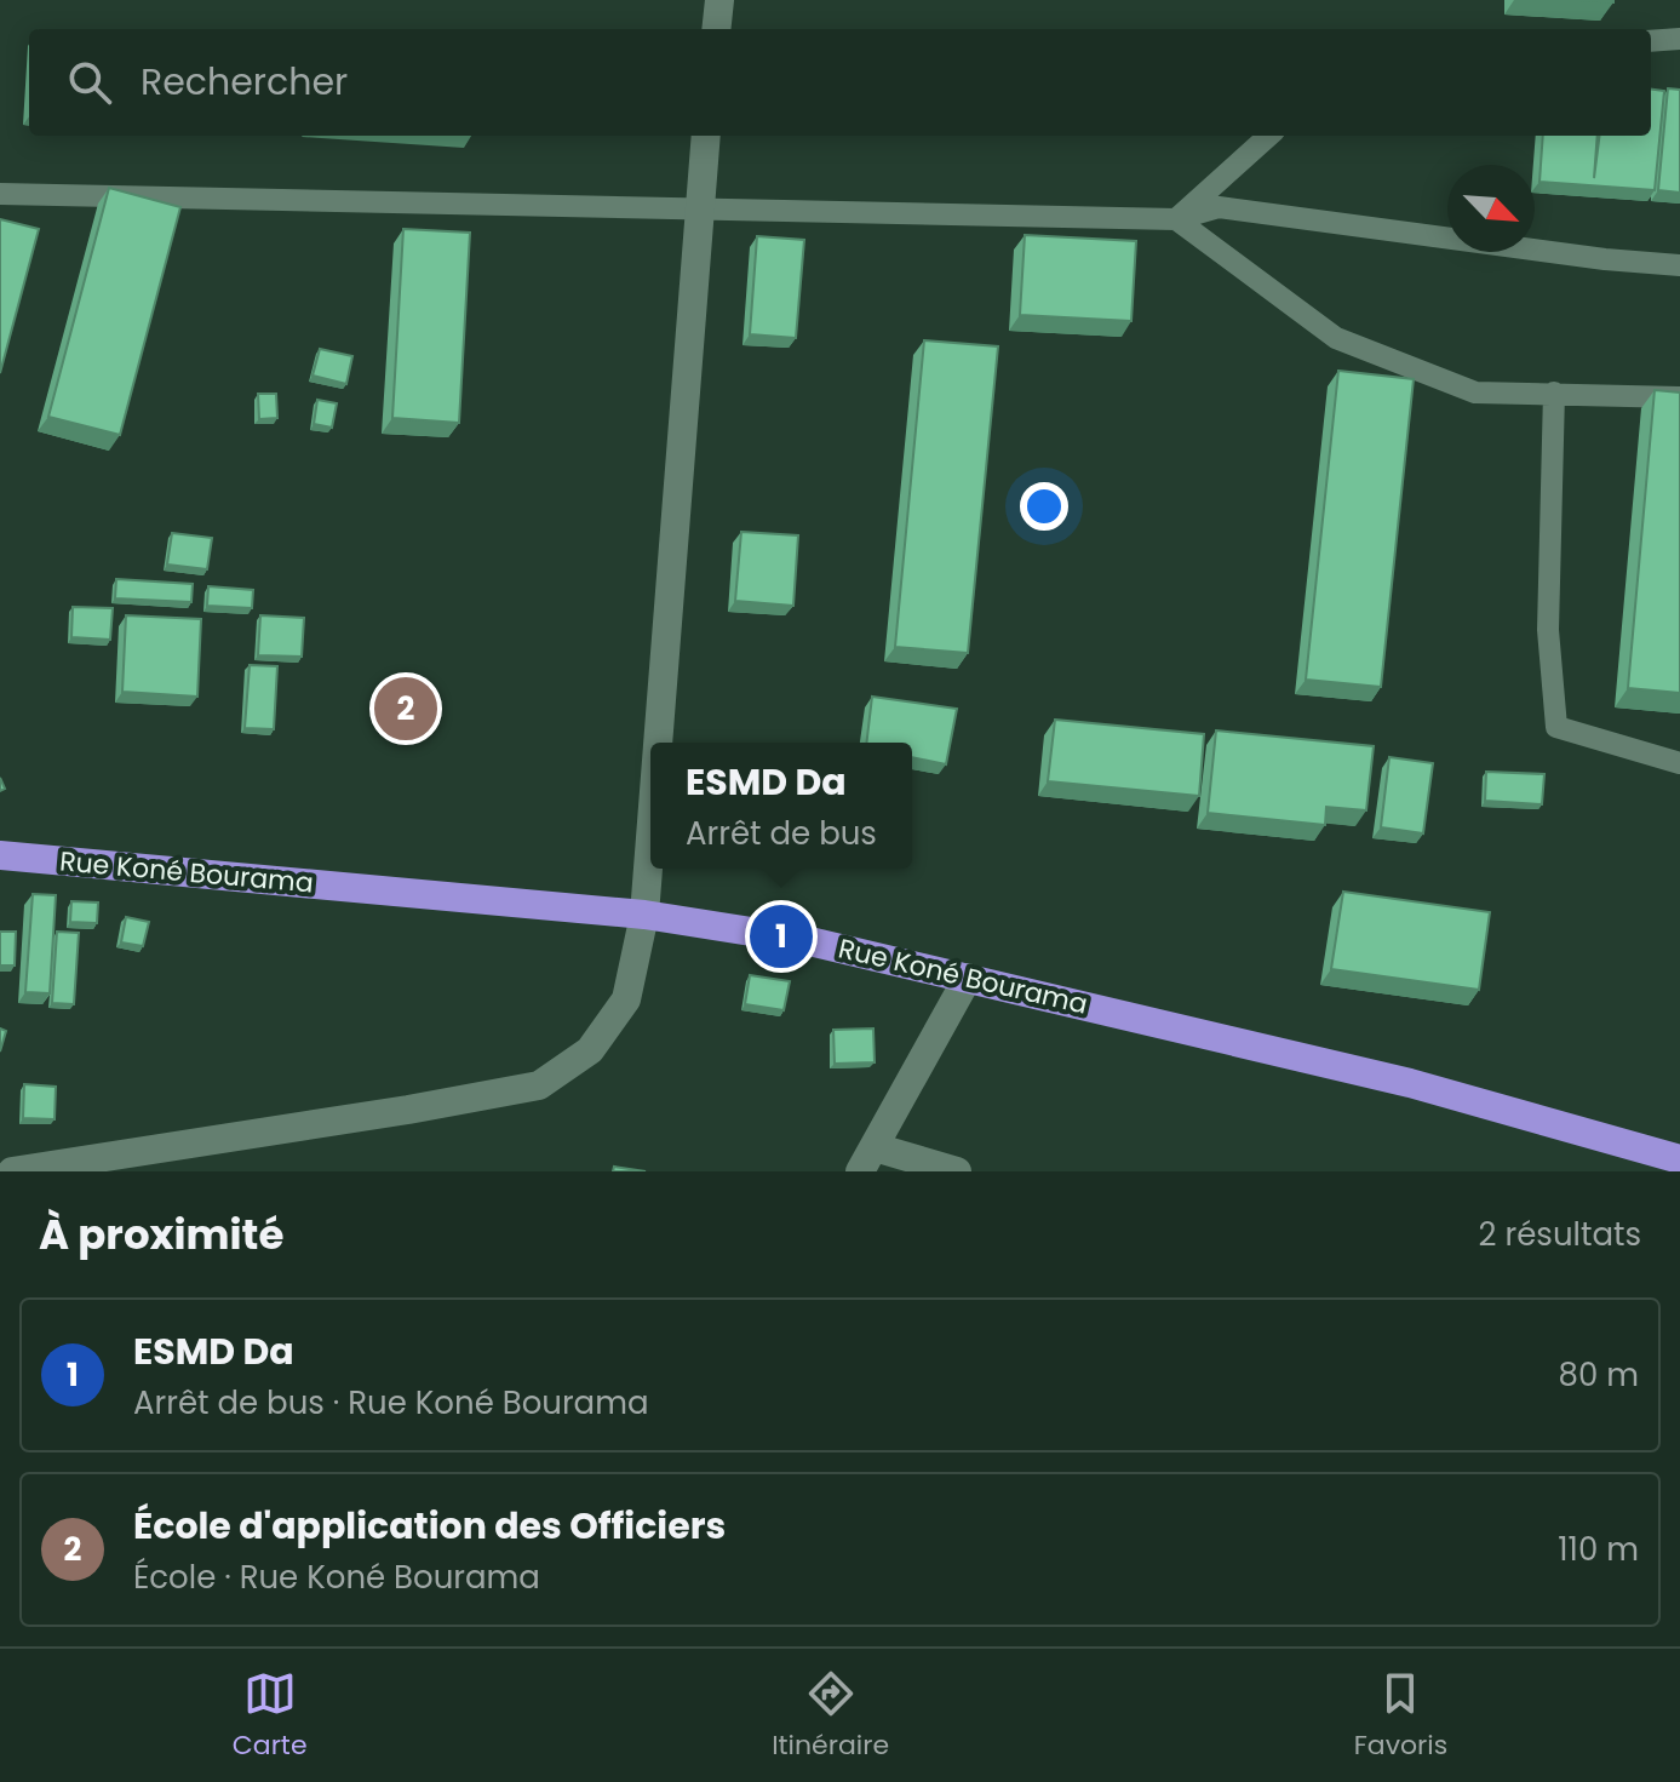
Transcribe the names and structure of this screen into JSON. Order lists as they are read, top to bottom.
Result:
{
  "streets": {
    "highway": ["Rue Koné Bourama"]
  },
  "north": "bottom right",
  "page": {
    "search": "Rechercher",
    "pins": ["2", "1"],
    "popup": ["ESMD Da", "Arrêt de bus"],
    "heading": ["À proximité", "2 résultats"],
    "list": [
      {
        "mark": "1",
        "name": "ESMD Da",
        "note": "Arrêt de bus · Rue Koné Bourama",
        "value": "80 m"
      },
      {
        "mark": "2",
        "name": "École d'application des Officiers",
        "note": "École · Rue Koné Bourama",
        "value": "110 m"
      }
    ],
    "nav": ["Carte", "Itinéraire", "Favoris"]
  }
}
